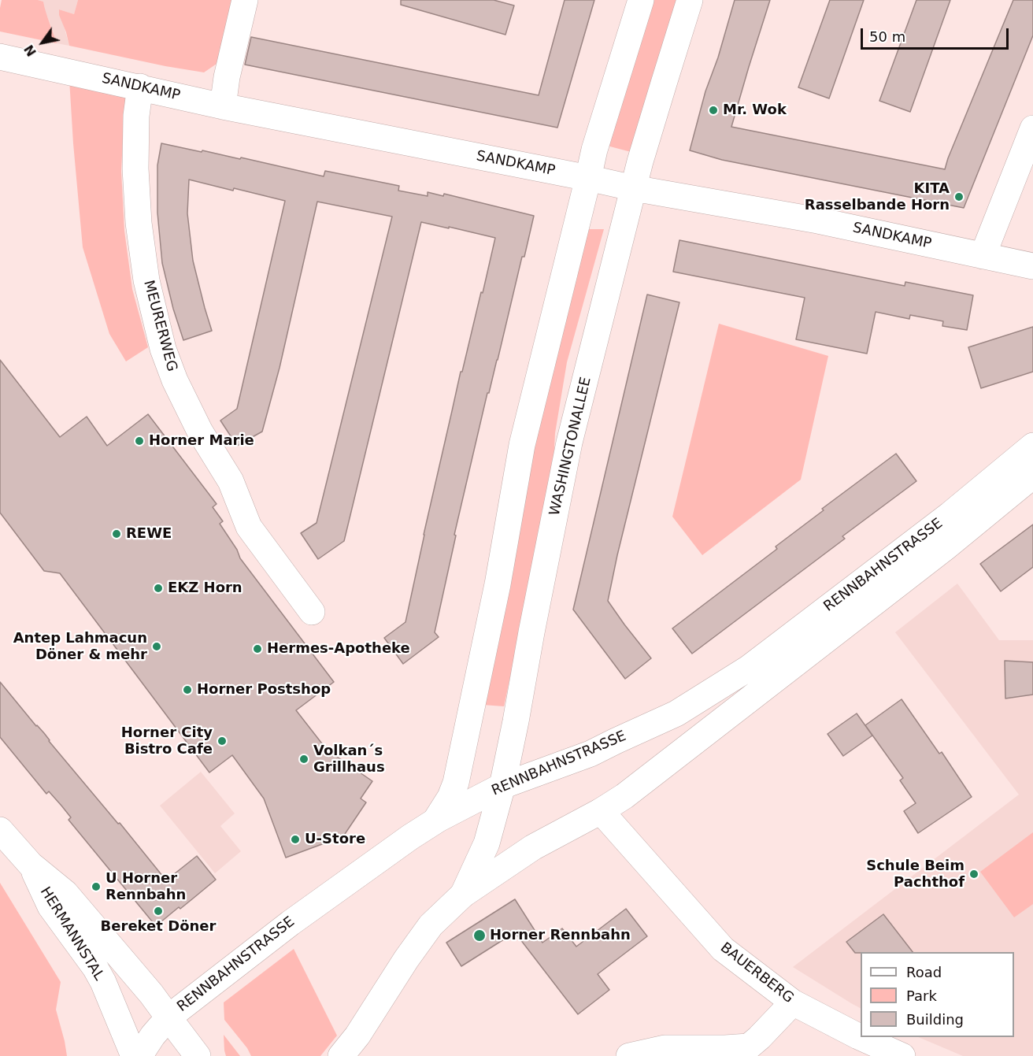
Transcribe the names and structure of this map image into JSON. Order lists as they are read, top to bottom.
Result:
{
  "streets": {
    "street": [
      "SANDKAMP",
      "MEURERWEG",
      "WASHINGTONALLEE",
      "RENNBAHNSTRASSE",
      "HERMANNSTAL",
      "BAUERBERG"
    ]
  },
  "crossings": [
    ["SANDKAMP", "MEURERWEG"],
    ["SANDKAMP", "WASHINGTONALLEE"],
    ["WASHINGTONALLEE", "RENNBAHNSTRASSE"],
    ["RENNBAHNSTRASSE", "HERMANNSTAL"],
    ["RENNBAHNSTRASSE", "BAUERBERG"]
  ],
  "places": [
    "Mr. Wok",
    "KITA Rasselbande Horn",
    "Horner Marie",
    "REWE",
    "EKZ Horn",
    "Antep Lahmacun Döner & mehr",
    "Hermes-Apotheke",
    "Horner Postshop",
    "Horner City Bistro Cafe",
    "Volkan´s Grillhaus",
    "U-Store",
    "Schule Beim Pachthof",
    "U Horner Rennbahn",
    "Bereket Döner",
    "Horner Rennbahn"
  ],
  "legend": ["Road", "Park", "Building"],
  "scale_bar": "50 m",
  "north": "bottom left"
}
